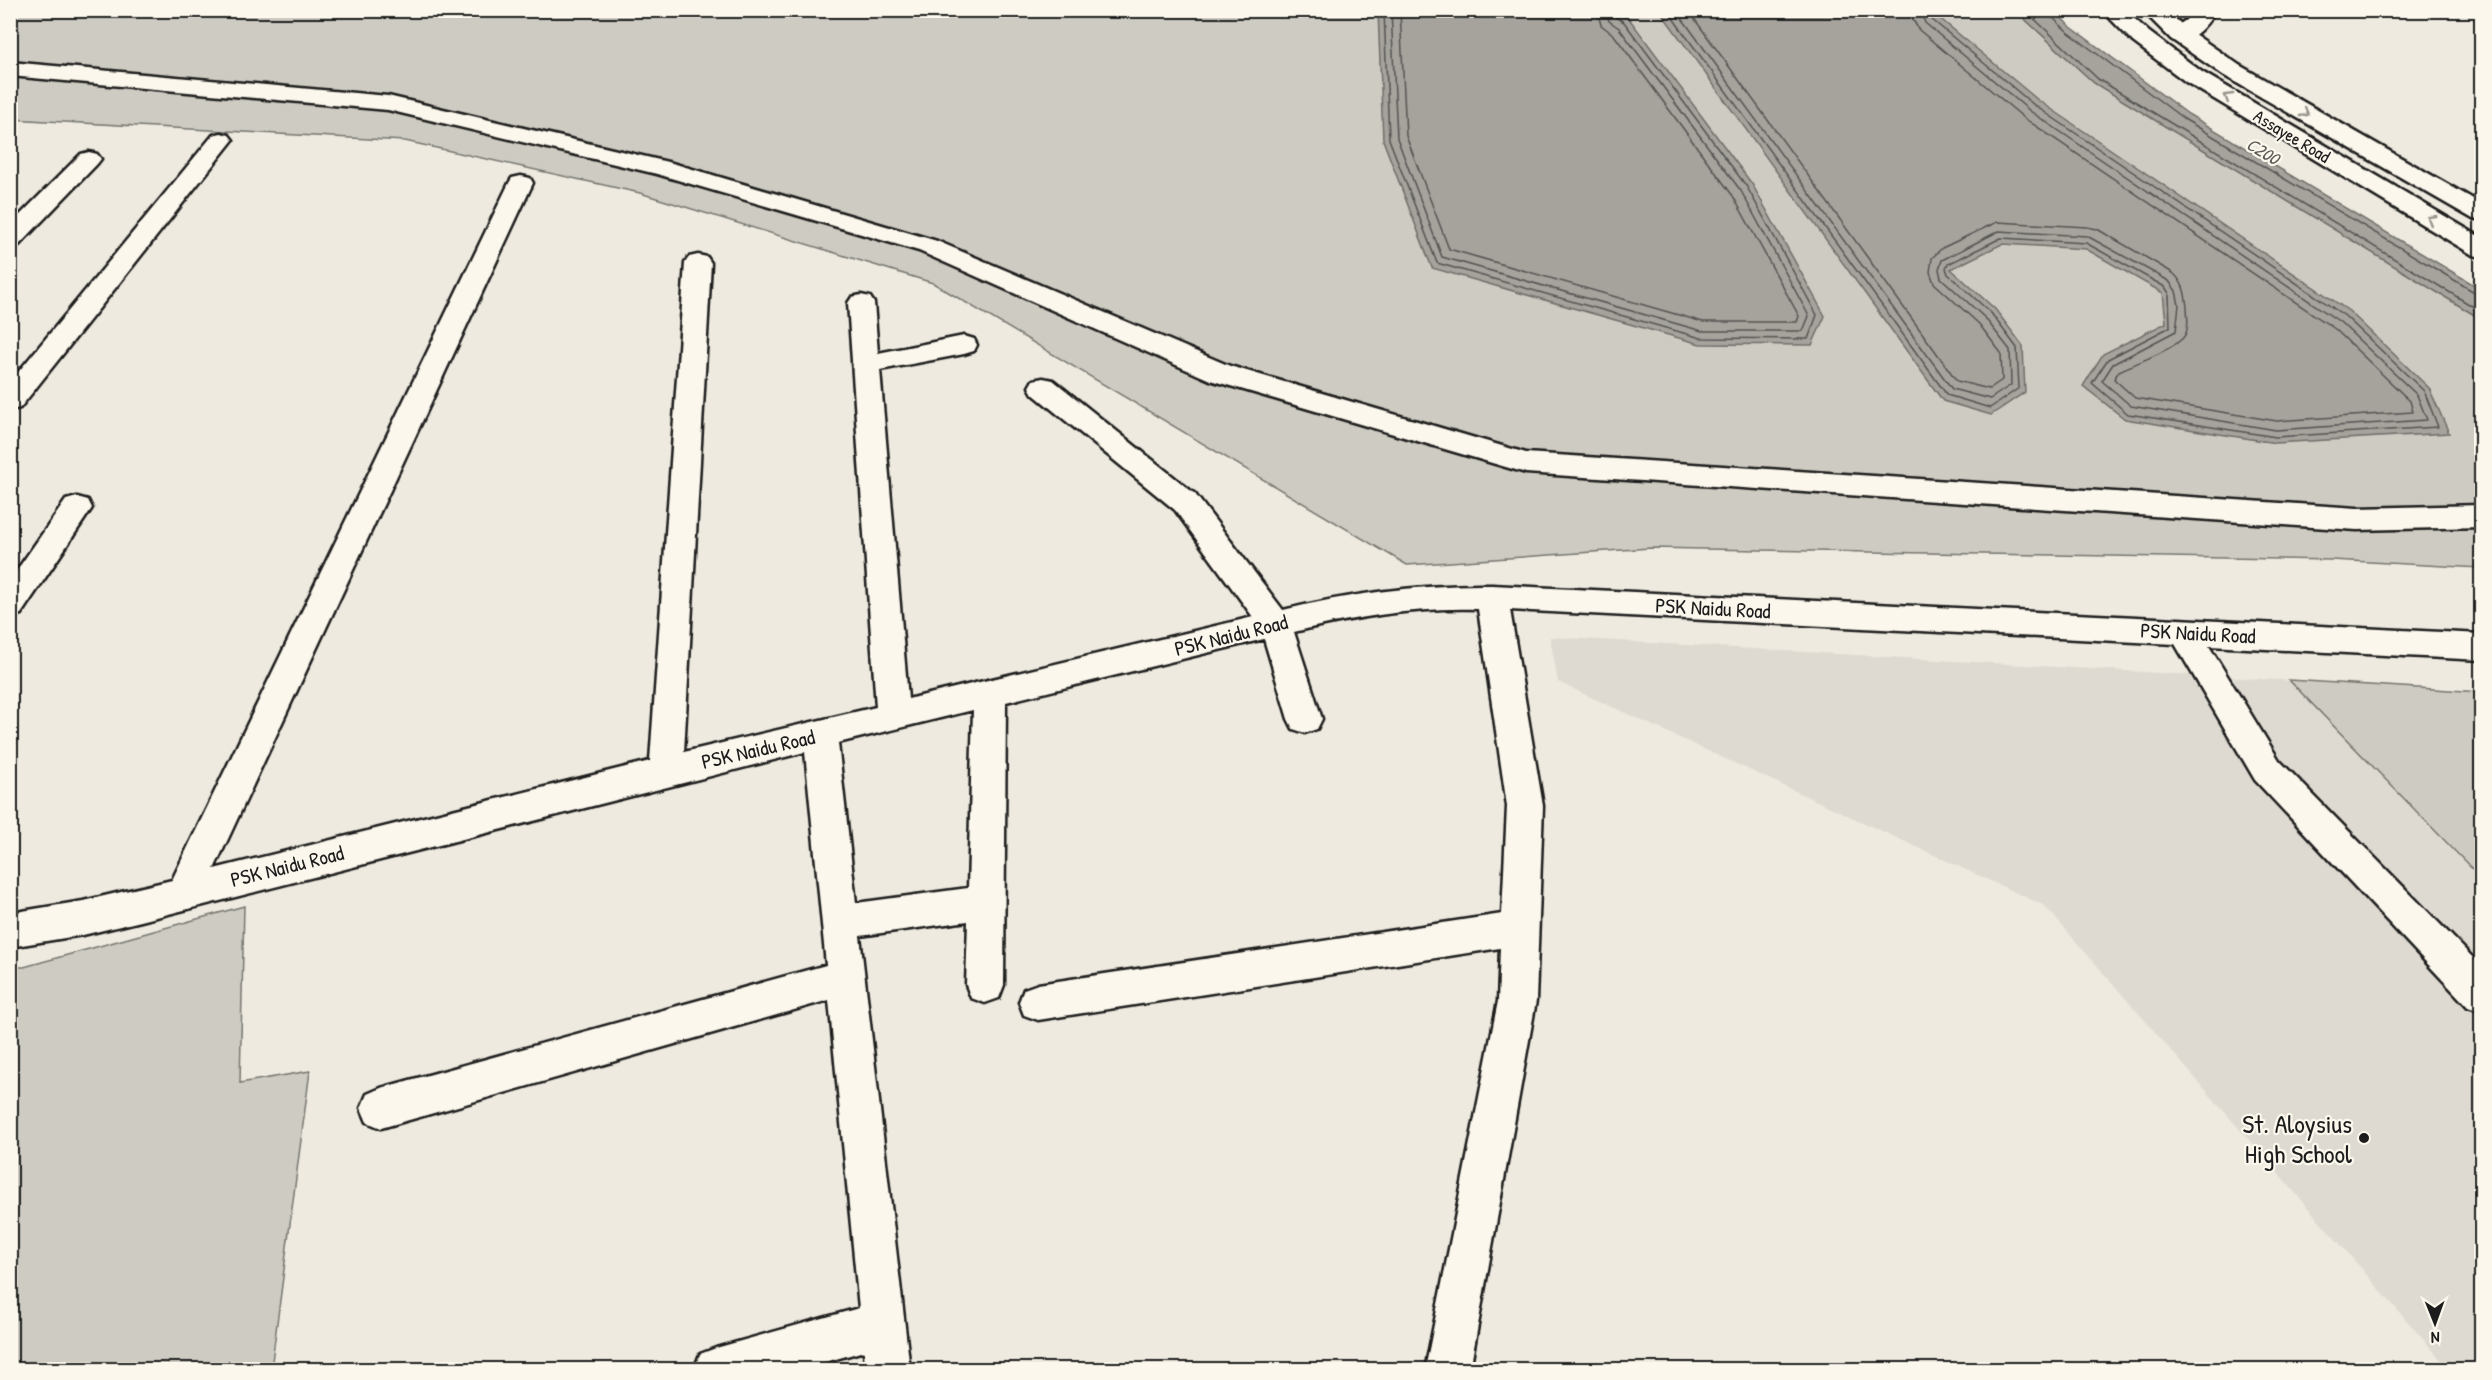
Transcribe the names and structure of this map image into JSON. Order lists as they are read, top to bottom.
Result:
{
  "streets": {
    "street": ["Assayee Road", "PSK Naidu Road"]
  },
  "water": ["C200"],
  "places": ["St. Aloysius High School"],
  "north": "bottom"
}
